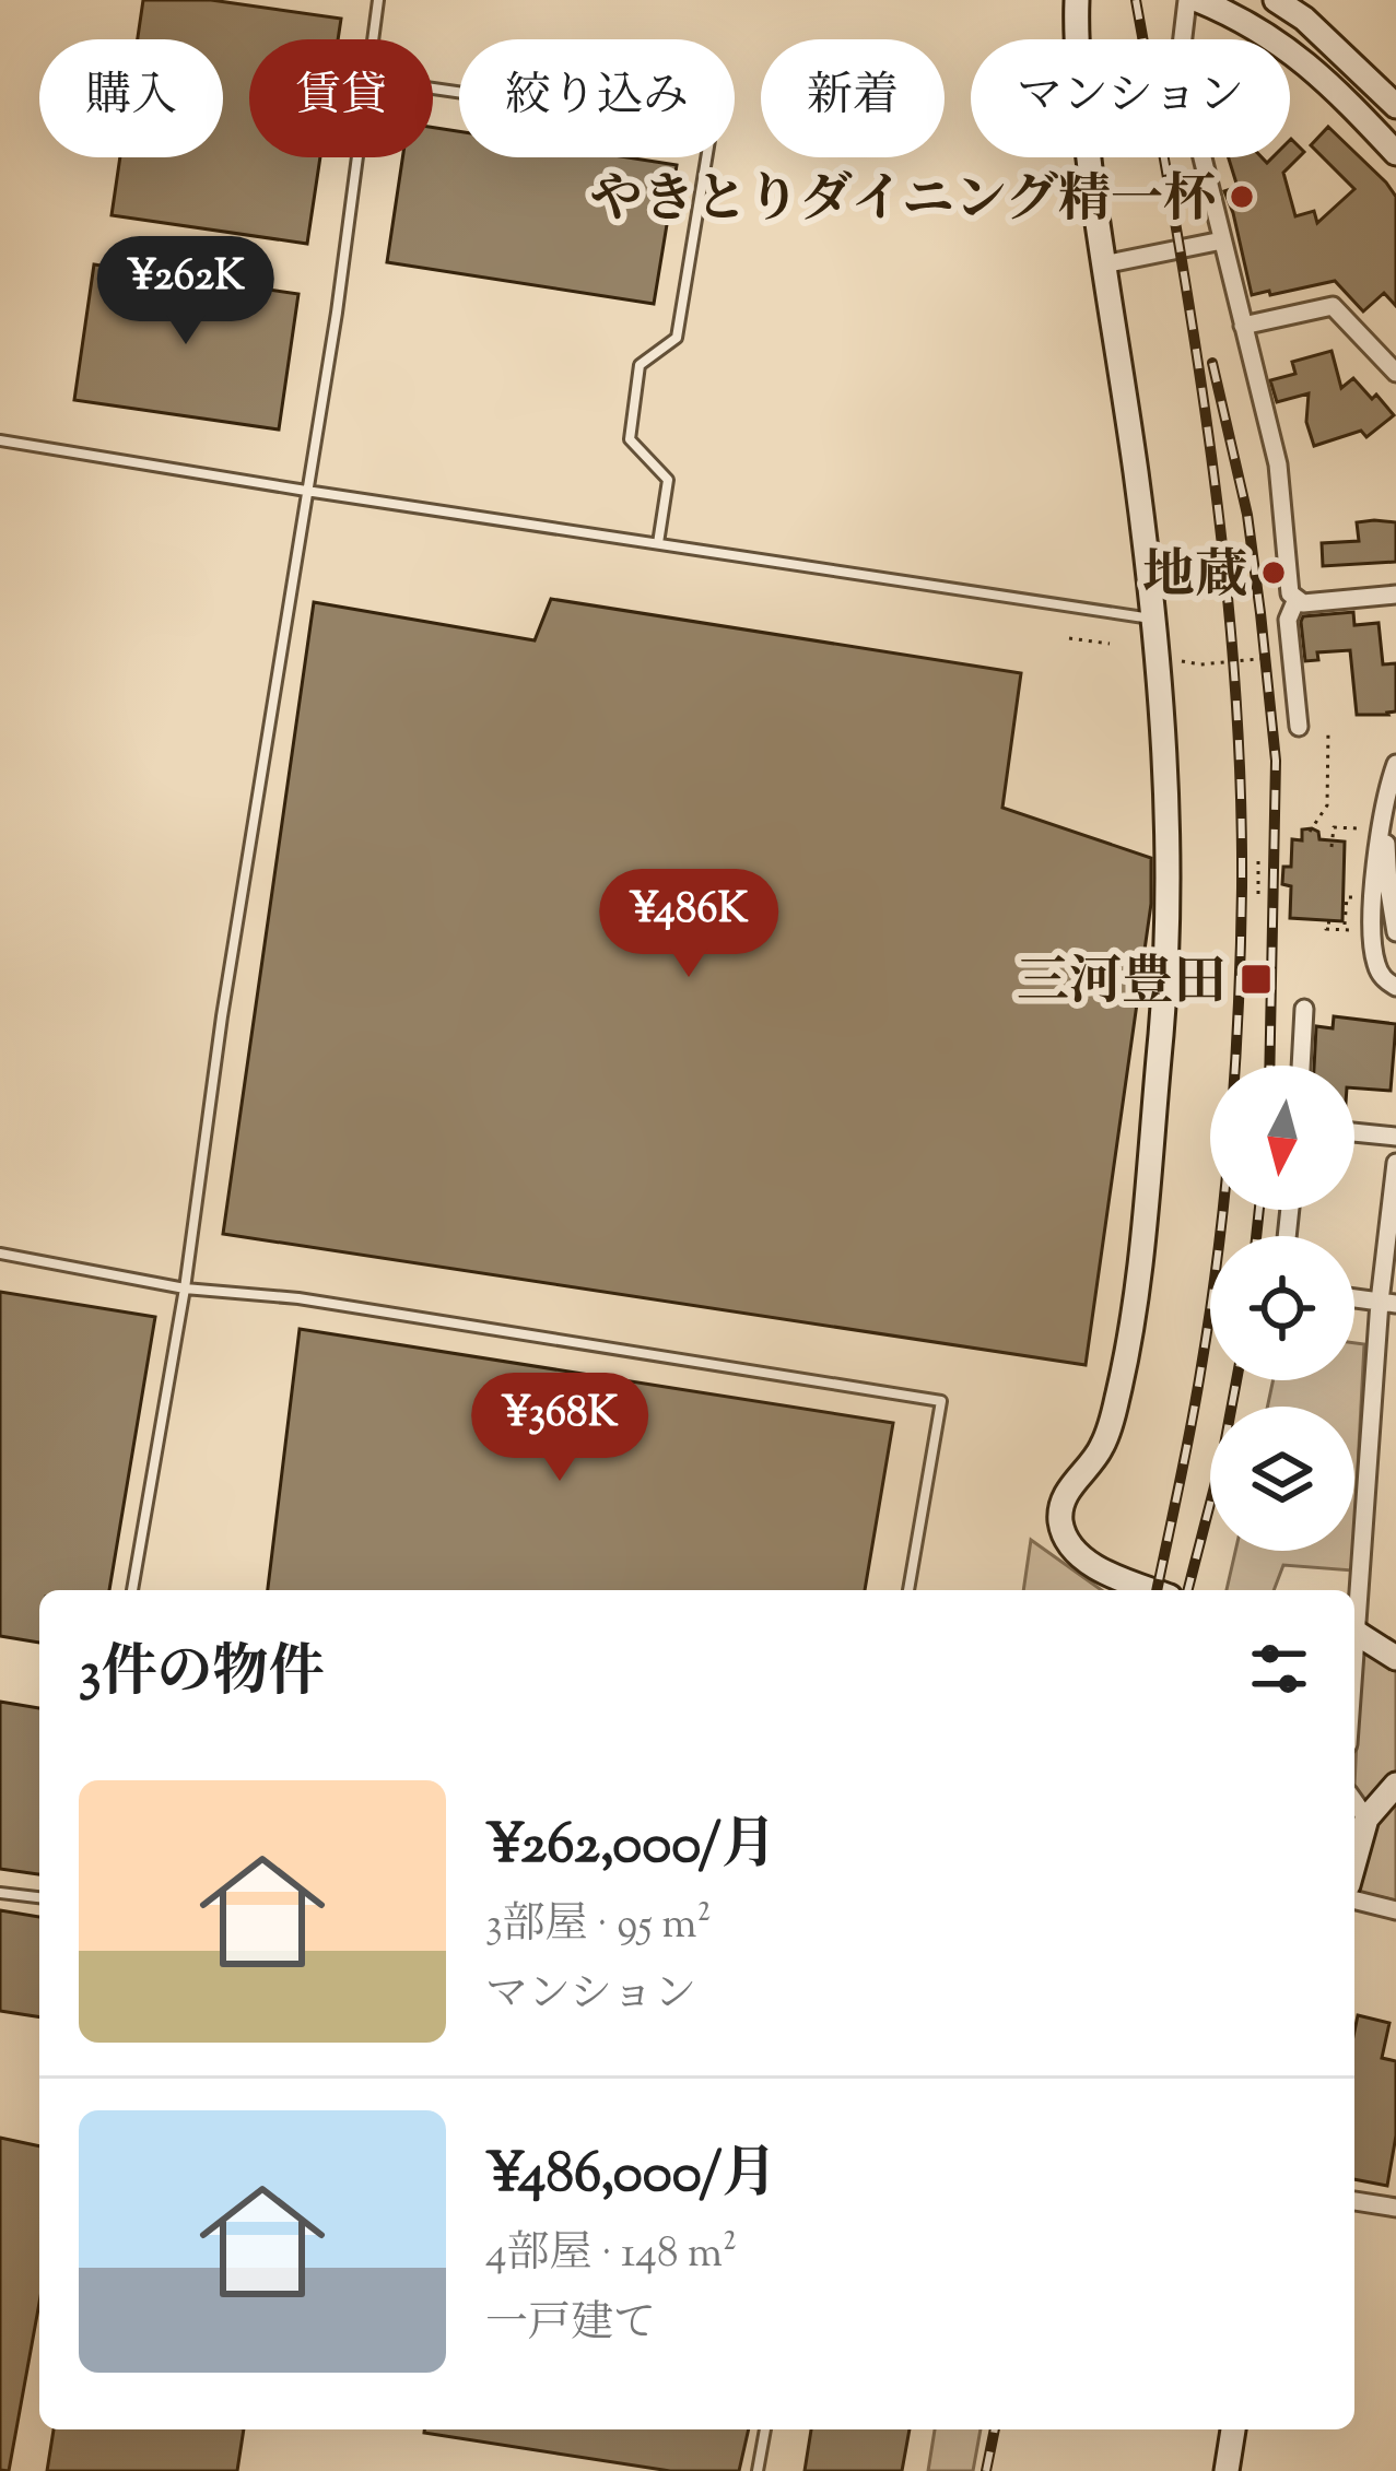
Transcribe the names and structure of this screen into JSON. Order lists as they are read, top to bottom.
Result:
{
  "places": {
    "other": ["やきとりダイニング精一杯", "地蔵"],
    "transit": ["三河豊田"]
  },
  "north": "bottom",
  "page": {
    "chip": [
      "購入",
      "賃貸",
      "絞り込み",
      "新着",
      "マンション"
    ],
    "price": ["¥262K", "¥486K", "¥368K"],
    "heading": "3件の物件",
    "list": [
      {
        "name": "¥262,000/月",
        "note": "3部屋 · 95 m² · マンション"
      },
      {
        "name": "¥486,000/月",
        "note": "4部屋 · 148 m² · 一戸建て"
      }
    ]
  }
}
